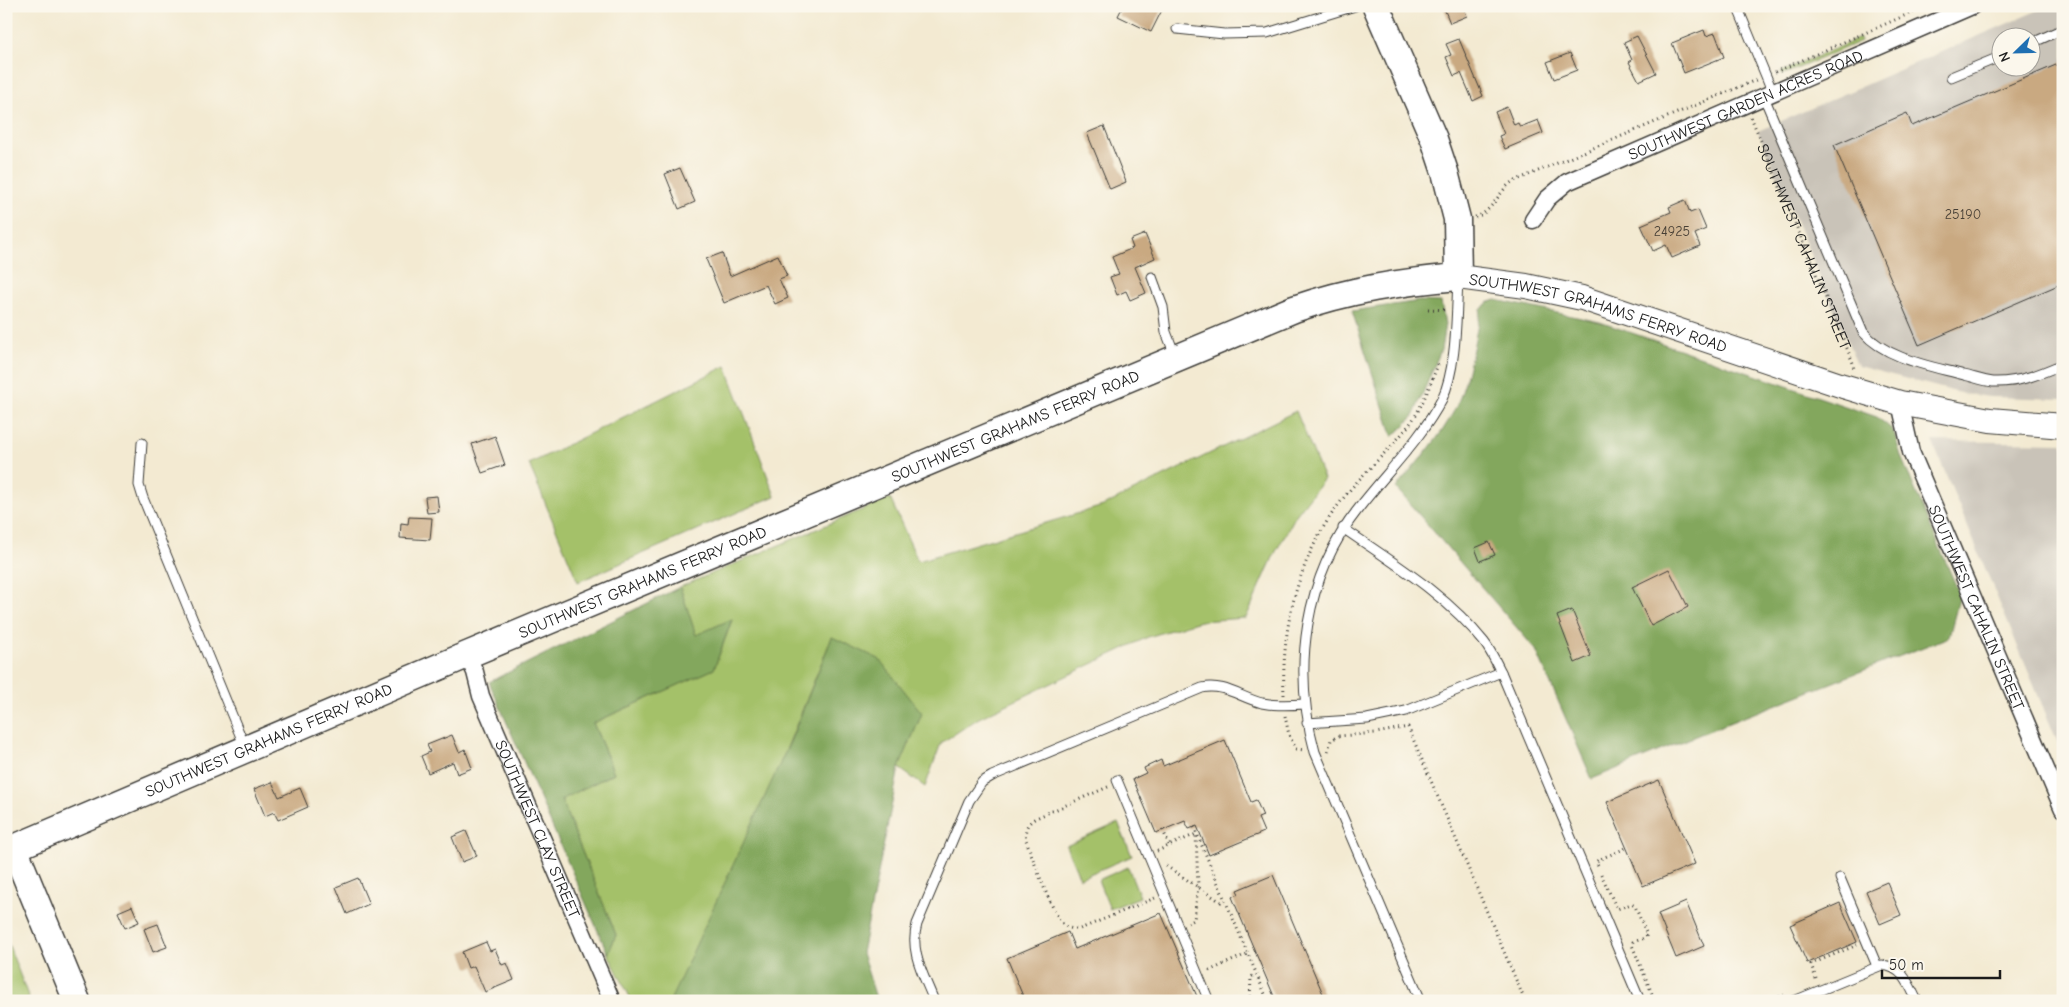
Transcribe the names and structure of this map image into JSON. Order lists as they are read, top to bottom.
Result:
{
  "streets": {
    "main road": ["SOUTHWEST GRAHAMS FERRY ROAD"],
    "street": ["SOUTHWEST GARDEN ACRES ROAD", "SOUTHWEST CAHALIN STREET", "SOUTHWEST CLAY STREET"]
  },
  "crossings": [
    ["SOUTHWEST GARDEN ACRES ROAD", "SOUTHWEST CAHALIN STREET"],
    ["SOUTHWEST CAHALIN STREET", "SOUTHWEST GRAHAMS FERRY ROAD"],
    ["SOUTHWEST GRAHAMS FERRY ROAD", "SOUTHWEST CLAY STREET"]
  ],
  "house_numbers": ["25190", "24925"],
  "scale_bar": "50 m",
  "north": "bottom left"
}
